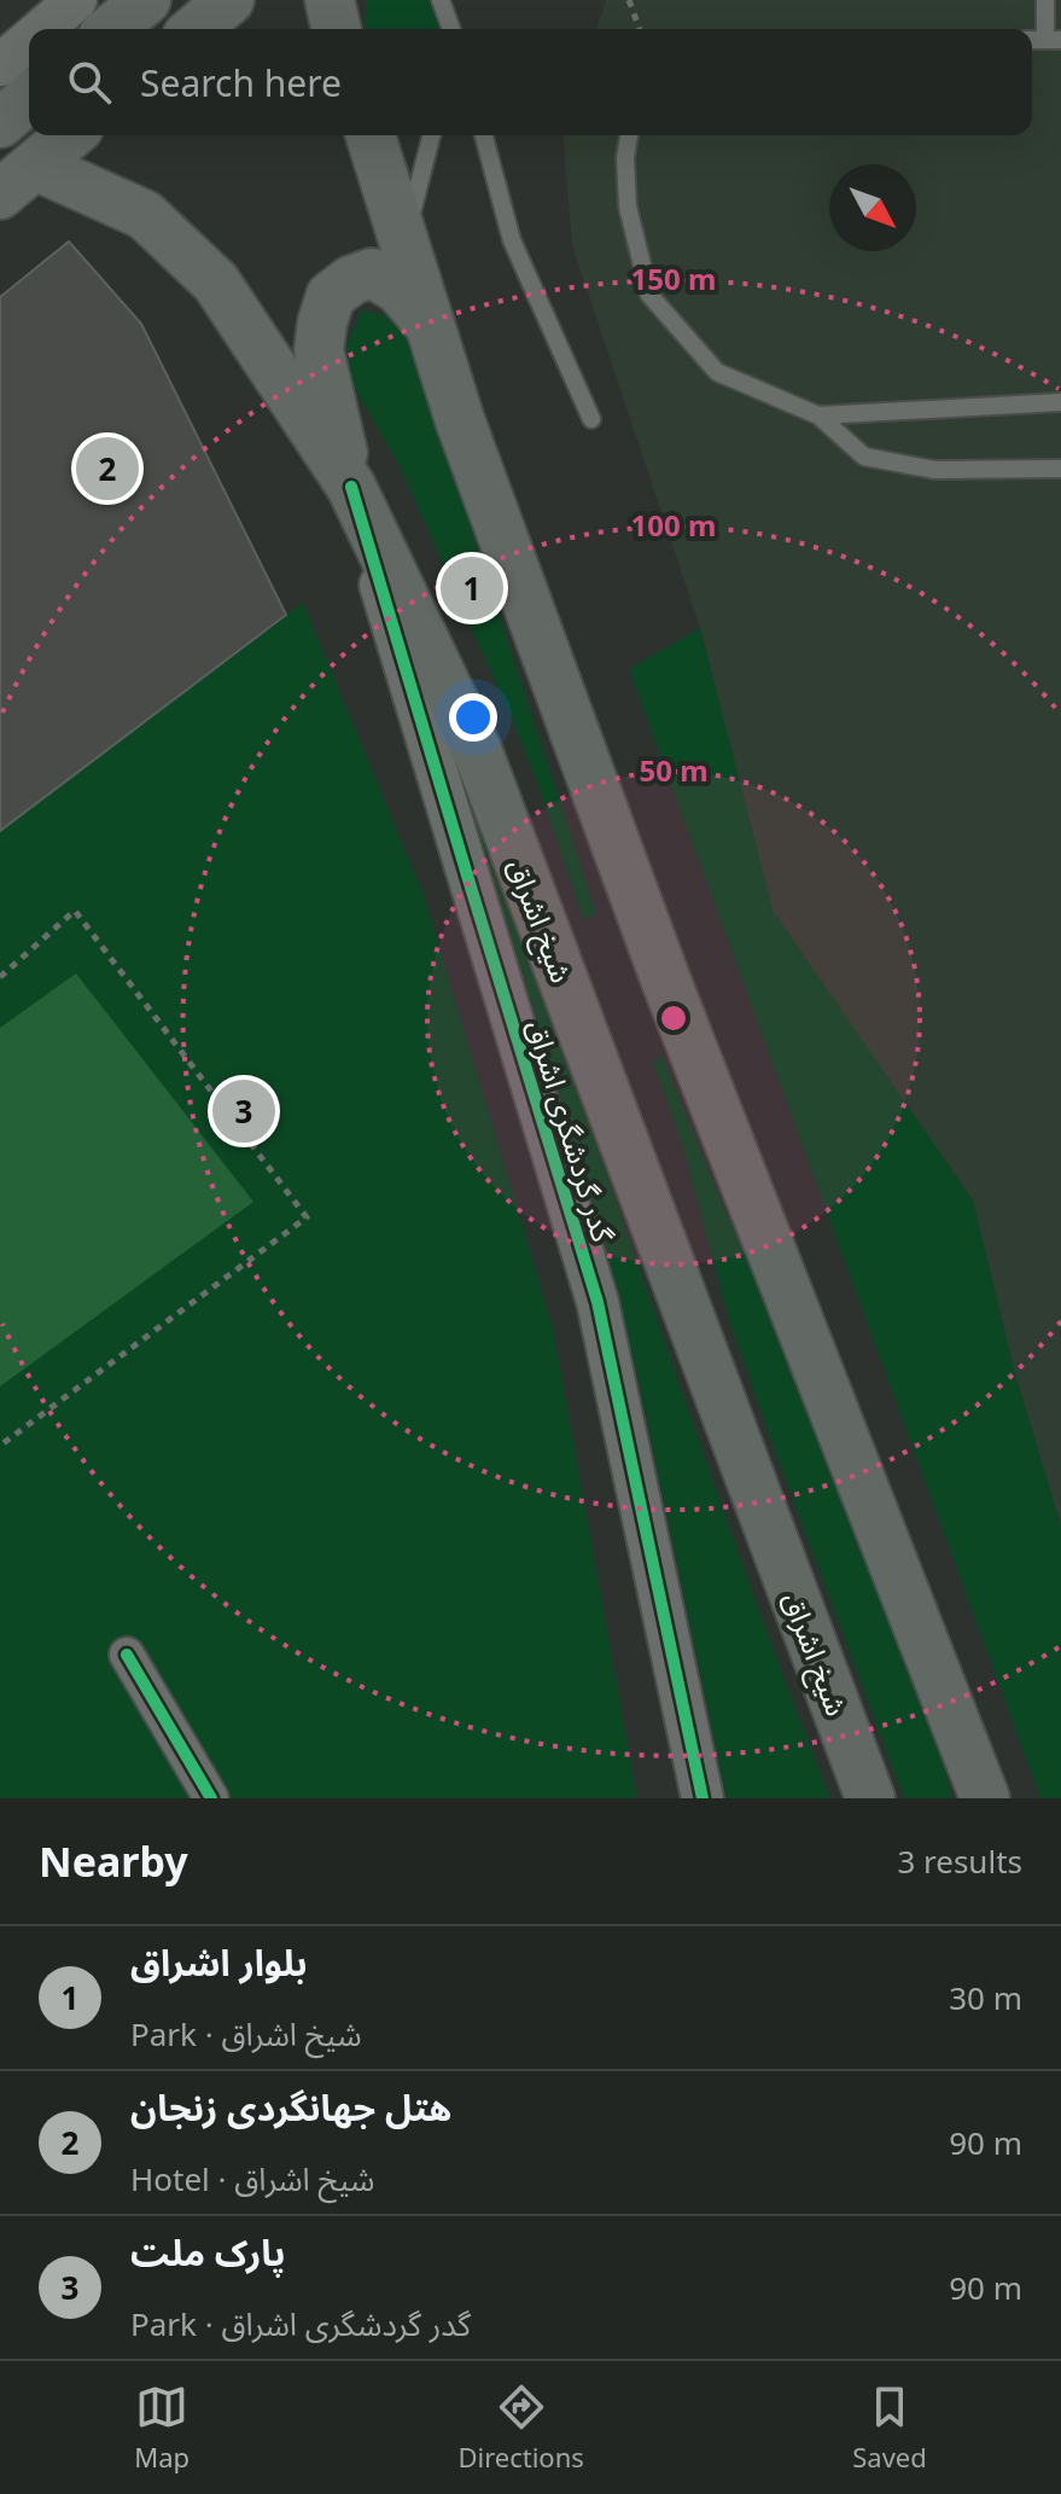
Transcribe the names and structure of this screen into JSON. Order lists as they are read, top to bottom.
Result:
{
  "streets": {
    "main road": ["شیخ اشراق"],
    "street": ["گدر گردشگری اشراق"]
  },
  "crossings": [
    ["شیخ اشراق", "گدر گردشگری اشراق"]
  ],
  "north": "bottom right",
  "page": {
    "search": "Search here",
    "pins": ["2", "1", "3"],
    "heading": ["Nearby", "3 results"],
    "list": [
      {
        "mark": "1",
        "name": "بلوار اشراق",
        "note": "Park · شیخ اشراق",
        "value": "30 m"
      },
      {
        "mark": "2",
        "name": "هتل جهانگردی زنجان",
        "note": "Hotel · شیخ اشراق",
        "value": "90 m"
      },
      {
        "mark": "3",
        "name": "پارک ملت",
        "note": "Park · گدر گردشگری اشراق",
        "value": "90 m"
      }
    ],
    "nav": ["Map", "Directions", "Saved"]
  },
  "rings": ["150 m", "100 m", "50 m"]
}
